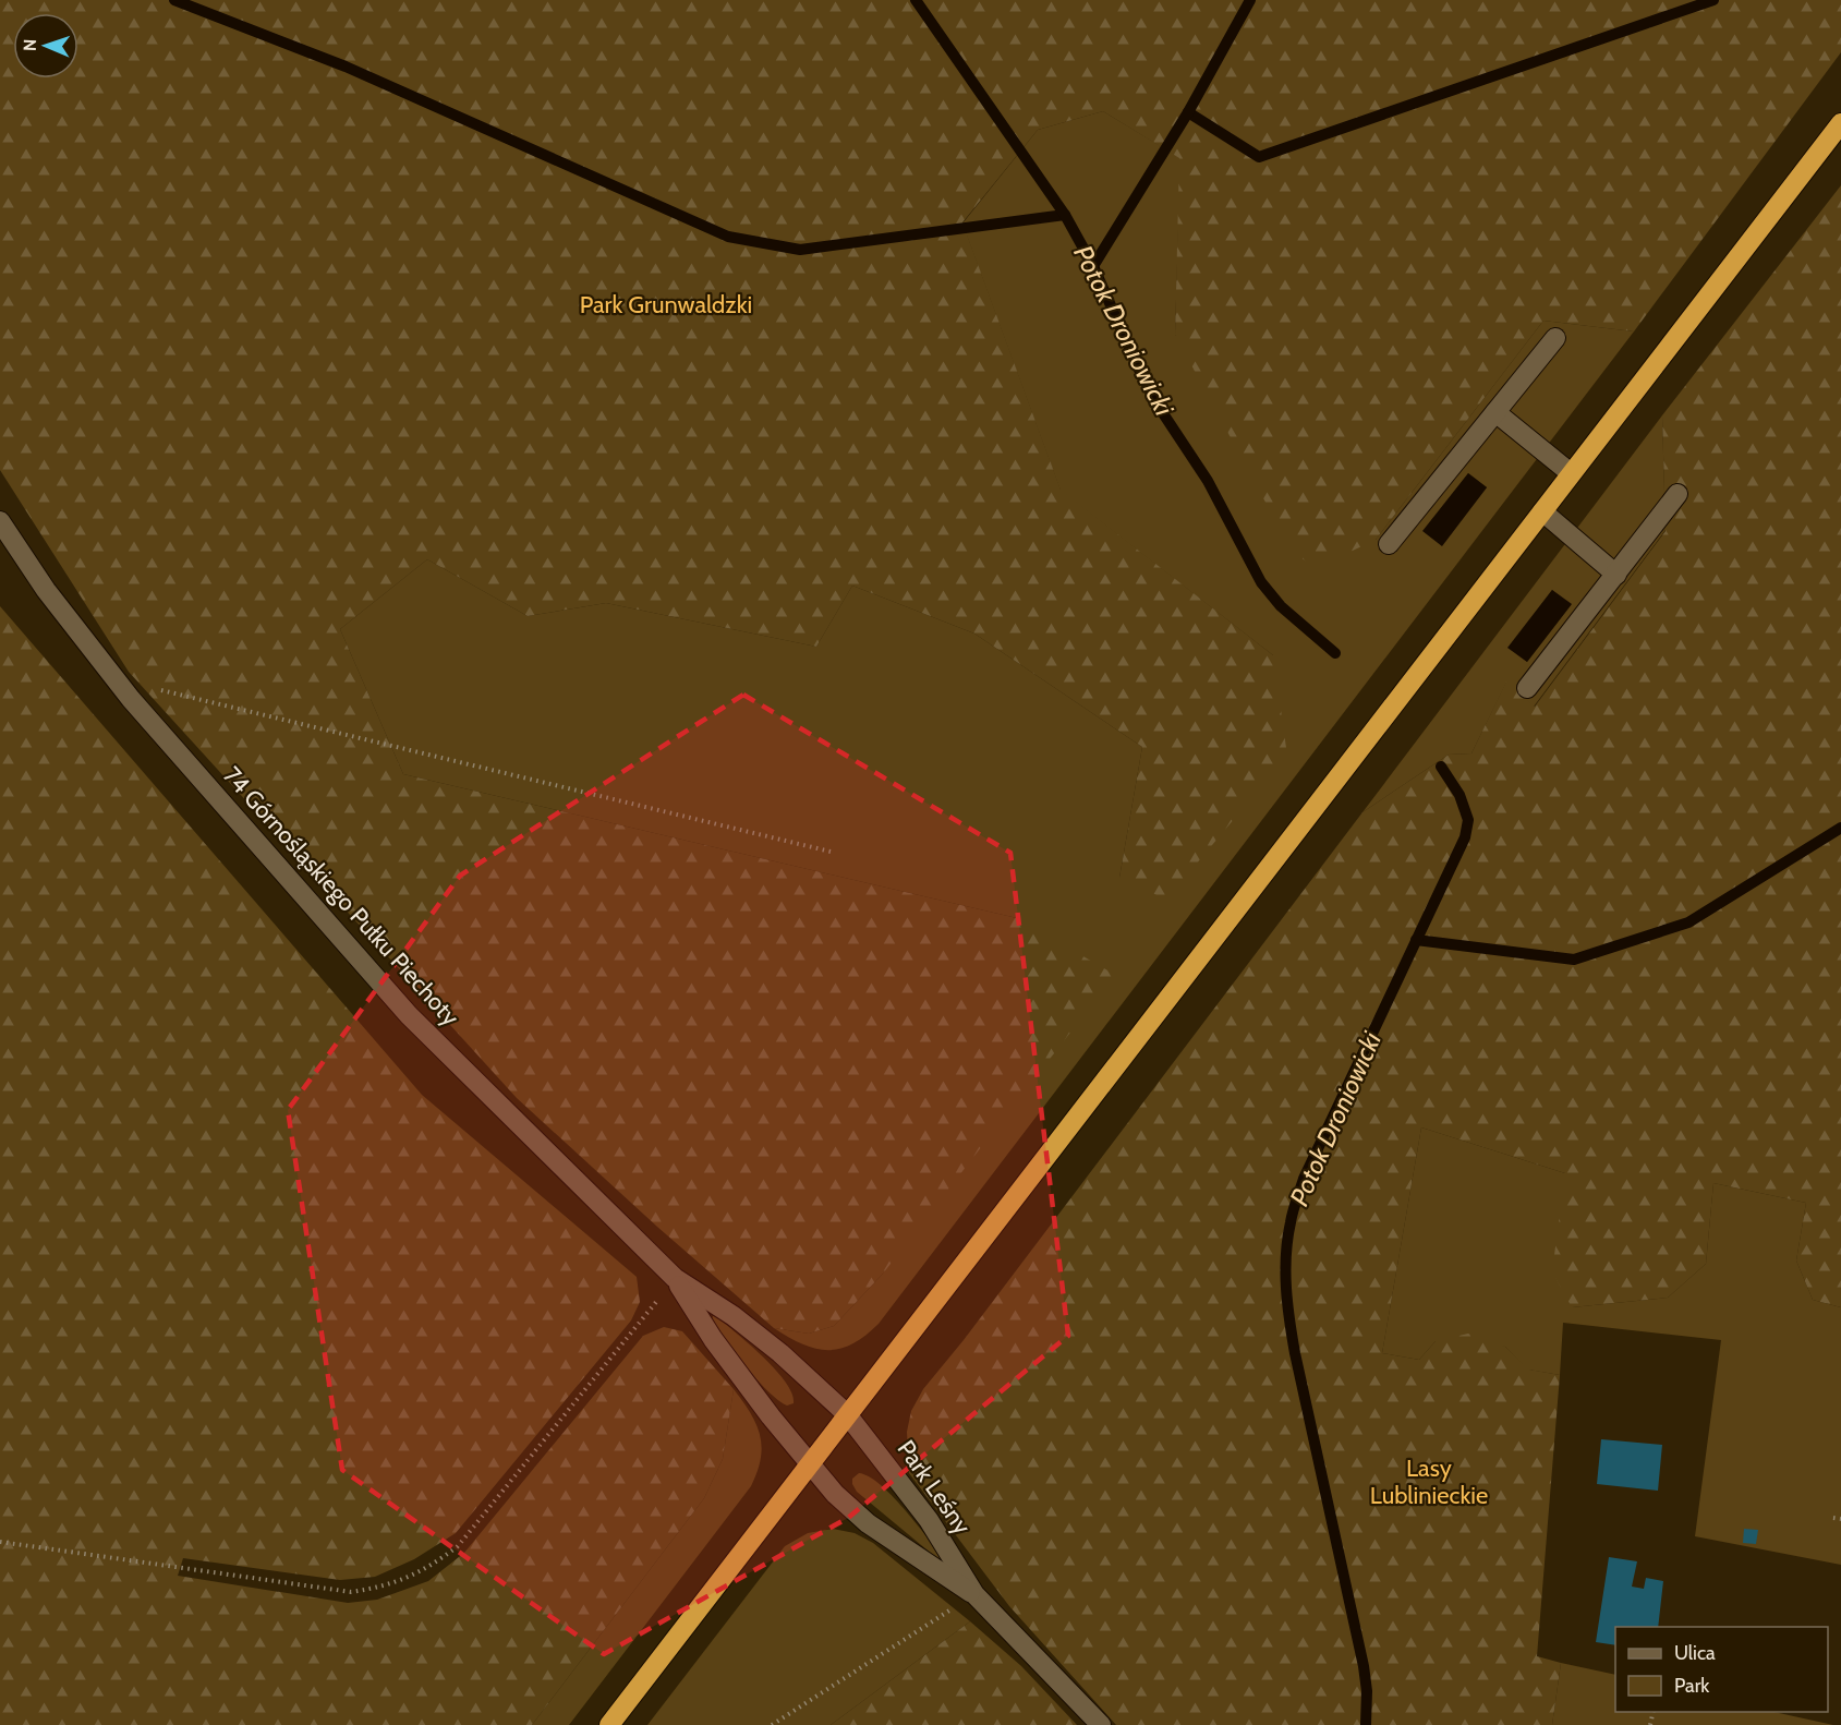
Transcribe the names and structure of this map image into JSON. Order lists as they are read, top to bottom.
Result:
{
  "streets": {
    "street": ["74 Górnośląskiego Pułku Piechoty", "Park Leśny"]
  },
  "crossings": [
    ["74 Górnośląskiego Pułku Piechoty", "Park Leśny"]
  ],
  "water": ["Potok Droniowicki"],
  "parks": ["Park Grunwaldzki", "Lasy Lublinieckie"],
  "legend": ["Ulica", "Park"],
  "north": "left"
}
